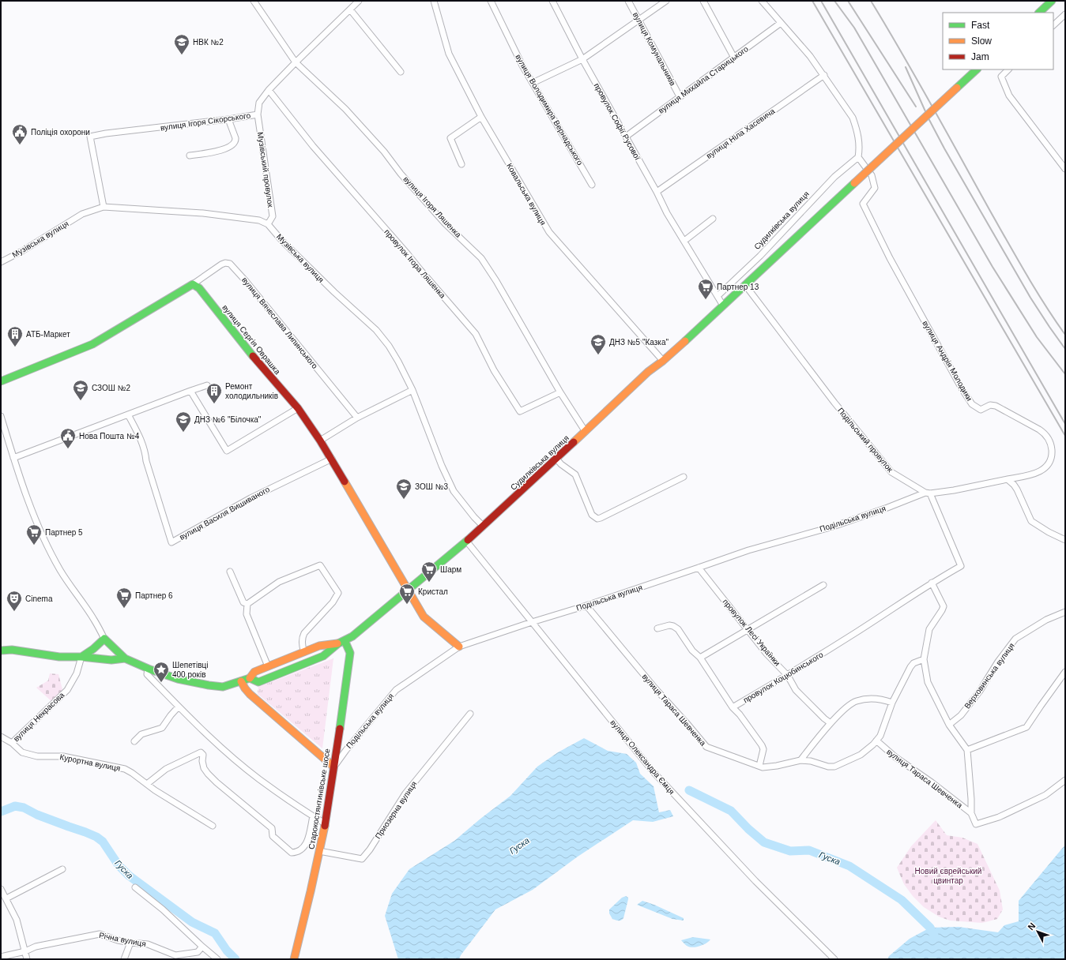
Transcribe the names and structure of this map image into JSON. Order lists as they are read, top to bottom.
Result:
{
  "streets": {
    "main road": ["Судилківська вулиця", "вулиця Сергія Оврашка", "Старокостянтинівське шосе"],
    "street": [
      "вулиця Комунальників",
      "вулиця Михайла Старицького",
      "вулиця Володимира Вернадського",
      "вулиця Ігоря Сікорського",
      "провулок Софії Русової",
      "вулиця Ніла Хасевича",
      "Музівський провулок",
      "Ковальська вулиця",
      "вулиця Ігоря Ляшенка",
      "Музівська вулиця",
      "провулок Ігора Ляшенка",
      "вулиця Вячеслава Липинського",
      "вулиця Андрія Молодики",
      "Подільський провулок",
      "вулиця Василя Вишиваного",
      "Подільська вулиця",
      "провулок Лесі Українки",
      "Верховинська вулиця",
      "провулок Коцюбинського",
      "вулиця Тараса Шевченка",
      "вулиця Некрасова",
      "вулиця Олександра Ємця",
      "Курортна вулиця",
      "Приозерна вулиця",
      "Річна вулиця"
    ]
  },
  "crossings": [
    ["вулиця Комунальників", "вулиця Михайла Старицького"],
    ["вулиця Михайла Старицького", "провулок Софії Русової"],
    ["вулиця Ігоря Сікорського", "Музівський провулок"],
    ["вулиця Ігоря Сікорського", "вулиця Ігоря Ляшенка"],
    ["вулиця Ігоря Сікорського", "Музівська вулиця"],
    ["вулиця Ігоря Сікорського", "провулок Ігора Ляшенка"],
    ["провулок Софії Русової", "вулиця Ніла Хасевича"],
    ["провулок Софії Русової", "Судилківська вулиця"],
    ["Музівський провулок", "Музівська вулиця"],
    ["Ковальська вулиця", "Судилківська вулиця"],
    ["вулиця Ігоря Ляшенка", "Судилківська вулиця"],
    ["вулиця Ігоря Ляшенка", "провулок Ігора Ляшенка"],
    ["Судилківська вулиця", "Музівська вулиця"],
    ["Судилківська вулиця", "вулиця Сергія Оврашка"],
    ["Судилківська вулиця", "вулиця Андрія Молодики"],
    ["Судилківська вулиця", "Подільський провулок"],
    ["Судилківська вулиця", "вулиця Олександра Ємця"],
    ["Судилківська вулиця", "Старокостянтинівське шосе"],
    ["вулиця Вячеслава Липинського", "вулиця Сергія Оврашка"],
    ["вулиця Сергія Оврашка", "вулиця Василя Вишиваного"],
    ["вулиця Сергія Оврашка", "Подільська вулиця"],
    ["Подільський провулок", "Подільська вулиця"],
    ["Подільський провулок", "провулок Коцюбинського"],
    ["Подільська вулиця", "провулок Лесі Українки"],
    ["Подільська вулиця", "провулок Коцюбинського"],
    ["Подільська вулиця", "вулиця Тараса Шевченка"],
    ["Подільська вулиця", "вулиця Олександра Ємця"],
    ["Подільська вулиця", "Старокостянтинівське шосе"],
    ["провулок Лесі Українки", "провулок Коцюбинського"],
    ["вулиця Некрасова", "Курортна вулиця"],
    ["Старокостянтинівське шосе", "Приозерна вулиця"]
  ],
  "water": ["Гуска"],
  "parks": ["Новий єврейський цвинтар"],
  "places": {
    "school or university": [
      "НВК №2",
      "ДНЗ №5 \"Казка\"",
      "СЗОШ №2",
      "ДНЗ №6 \"Білочка\"",
      "ЗОШ №3"
    ],
    "public building": ["Поліція охорони", "Нова Пошта №4"],
    "supermarket": [
      "Партнер 13",
      "Партнер 5",
      "Шарм",
      "Кристал",
      "Партнер 6"
    ],
    "building": ["АТБ-Маркет", "Ремонт холодильників"],
    "theatre": ["Cinema"],
    "place": ["Шепетівці 400 років"]
  },
  "legend": ["Fast", "Slow", "Jam"],
  "north": "top left"
}
